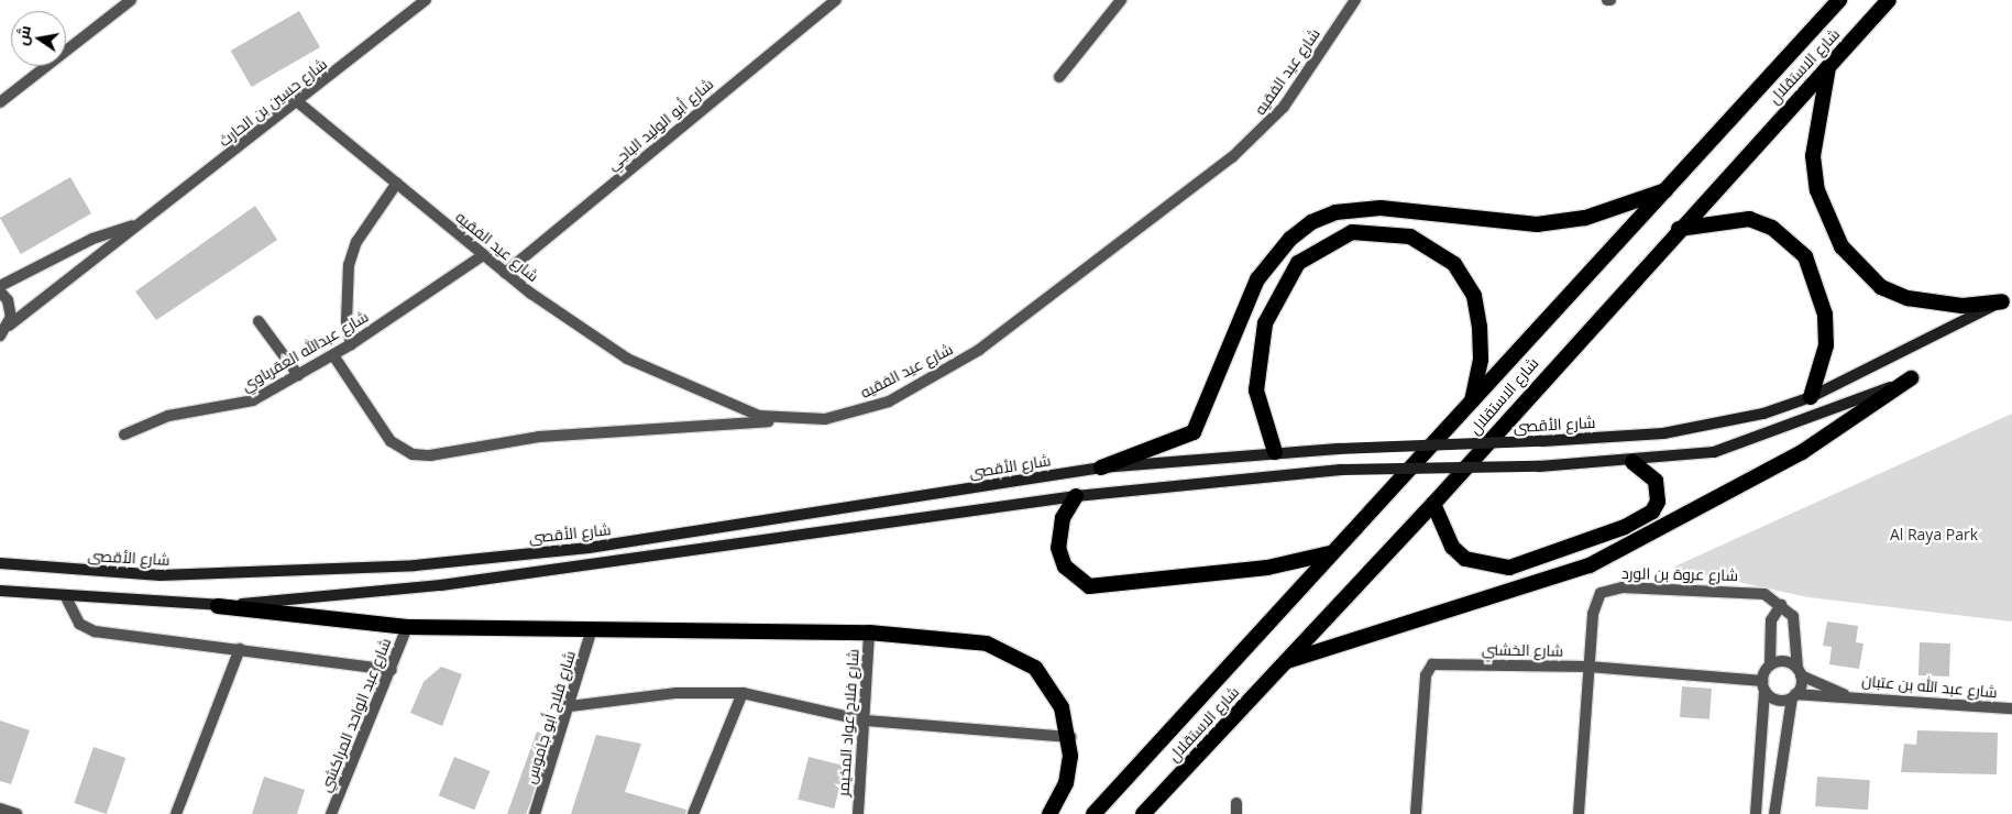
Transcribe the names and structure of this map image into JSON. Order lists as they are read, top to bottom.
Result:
{
  "streets": {
    "highway": ["شارع الاستقلال"],
    "main road": ["شارع الأقصى"],
    "street": [
      "شارع عيد الفقيه",
      "شارع حسين بن الحارث",
      "شارع أبو الوليد الباجي",
      "شارع عبدالله العقرباوي",
      "شارع عروة بن الورد",
      "شارع الخشني",
      "شارع عبد الله بن عتبان",
      "شارع عبد الواحد المراكشي",
      "شارع فلاح أبو جاموس",
      "شارع فلاح عواد المخيمر"
    ]
  },
  "crossings": [
    ["شارع عيد الفقيه", "شارع حسين بن الحارث"],
    ["شارع عيد الفقيه", "شارع أبو الوليد الباجي"],
    ["شارع عيد الفقيه", "شارع عبدالله العقرباوي"],
    ["شارع عروة بن الورد", "شارع الخشني"],
    ["شارع الخشني", "شارع عبد الله بن عتبان"]
  ],
  "parks": ["Al Raya Park"],
  "north": "left"
}
